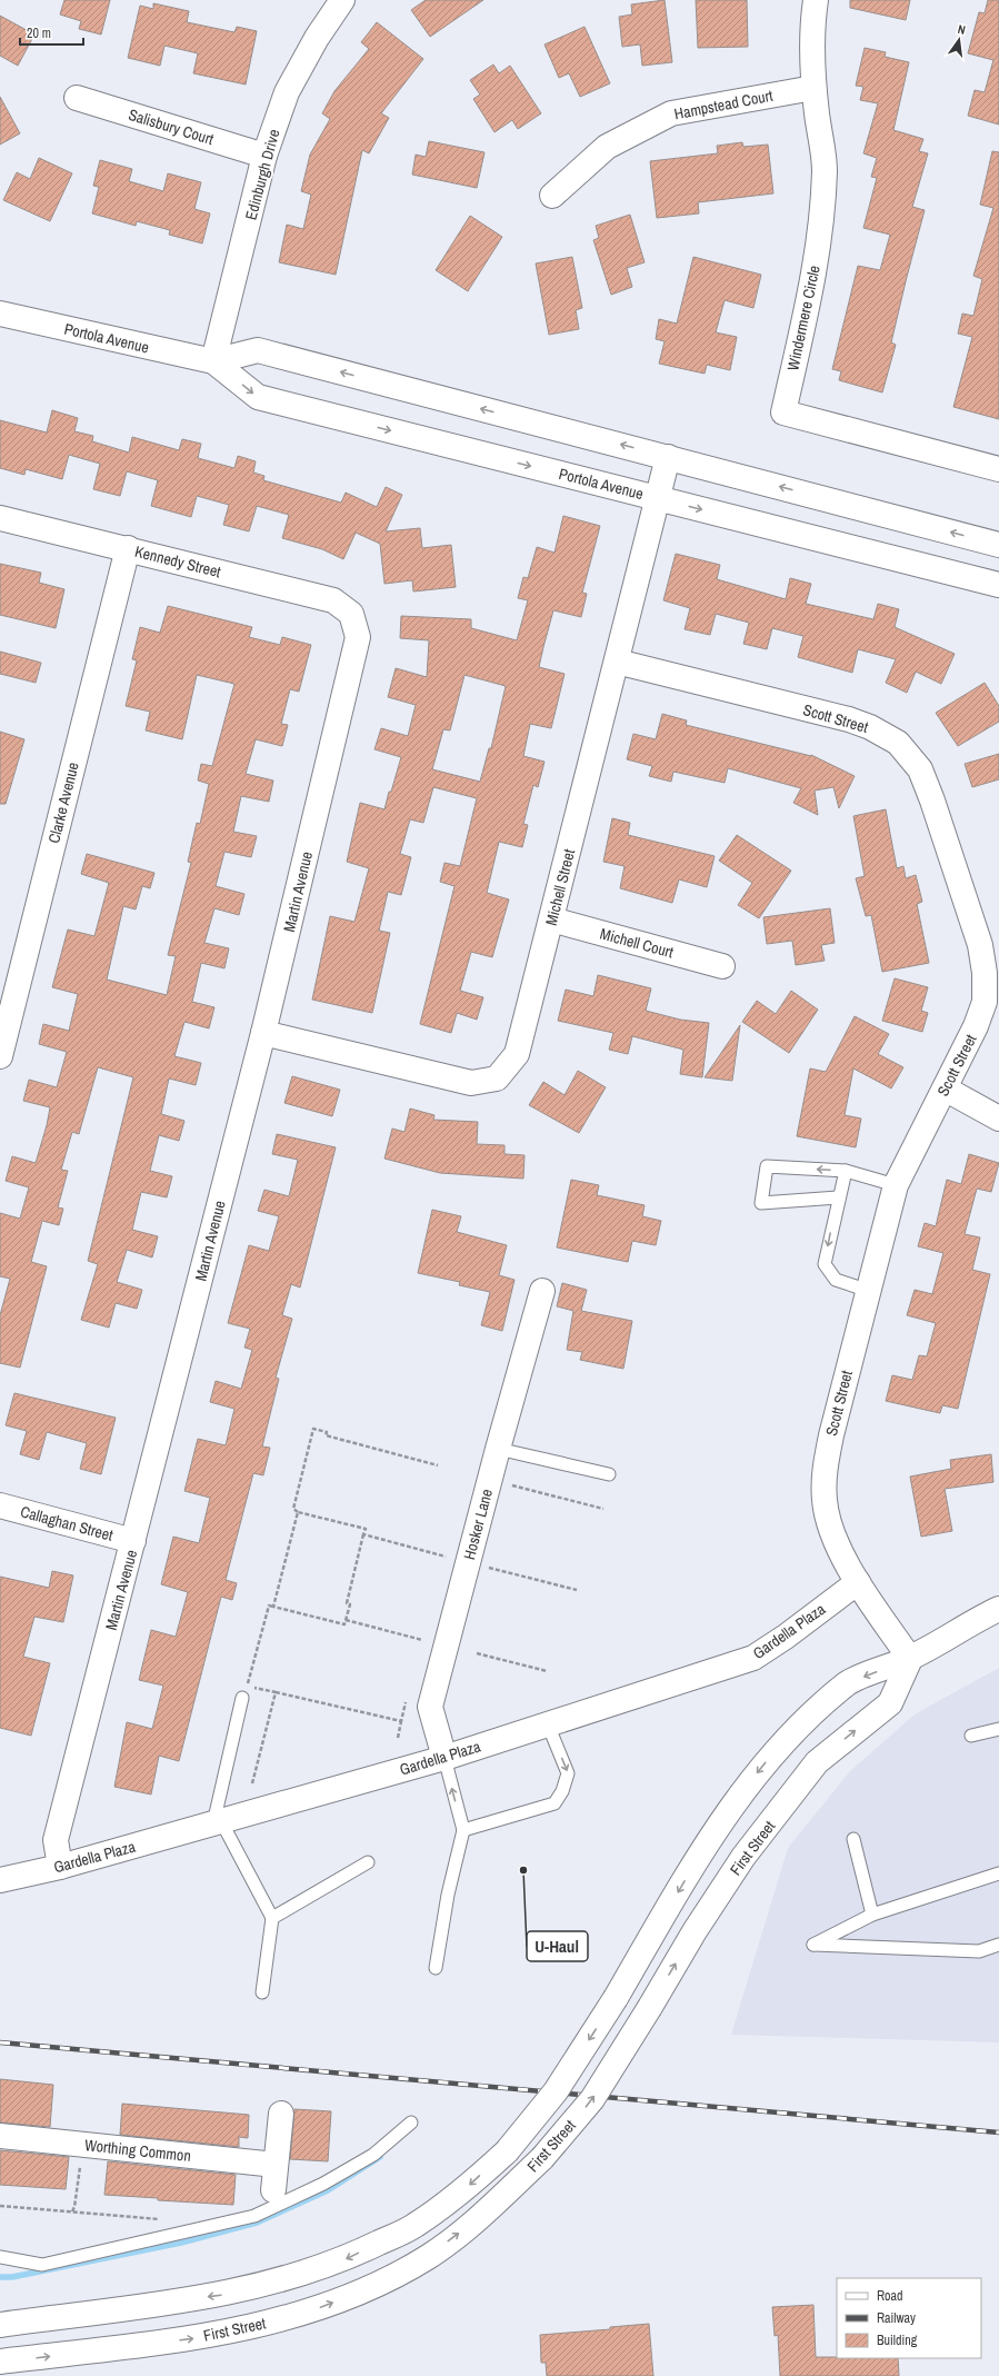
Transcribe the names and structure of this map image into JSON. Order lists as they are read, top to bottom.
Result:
{
  "streets": {
    "street": [
      "Hampstead Court",
      "Salisbury Court",
      "Edinburgh Drive",
      "Windermere Circle",
      "Portola Avenue",
      "Kennedy Street",
      "Scott Street",
      "Clarke Avenue",
      "Michell Street",
      "Martin Avenue",
      "Michell Court",
      "Callaghan Street",
      "Hosker Lane",
      "Gardella Plaza",
      "First Street",
      "Worthing Common"
    ]
  },
  "crossings": [
    ["Hampstead Court", "Windermere Circle"],
    ["Salisbury Court", "Edinburgh Drive"],
    ["Edinburgh Drive", "Portola Avenue"],
    ["Portola Avenue", "Michell Street"],
    ["Kennedy Street", "Clarke Avenue"],
    ["Kennedy Street", "Martin Avenue"],
    ["Scott Street", "Michell Street"],
    ["Scott Street", "Gardella Plaza"],
    ["Scott Street", "First Street"],
    ["Michell Street", "Martin Avenue"],
    ["Michell Street", "Michell Court"],
    ["Martin Avenue", "Callaghan Street"],
    ["Martin Avenue", "Gardella Plaza"],
    ["Hosker Lane", "Gardella Plaza"]
  ],
  "places": ["U-Haul"],
  "legend": ["Road", "Railway", "Building"],
  "scale_bar": "20 m",
  "north": "top"
}
